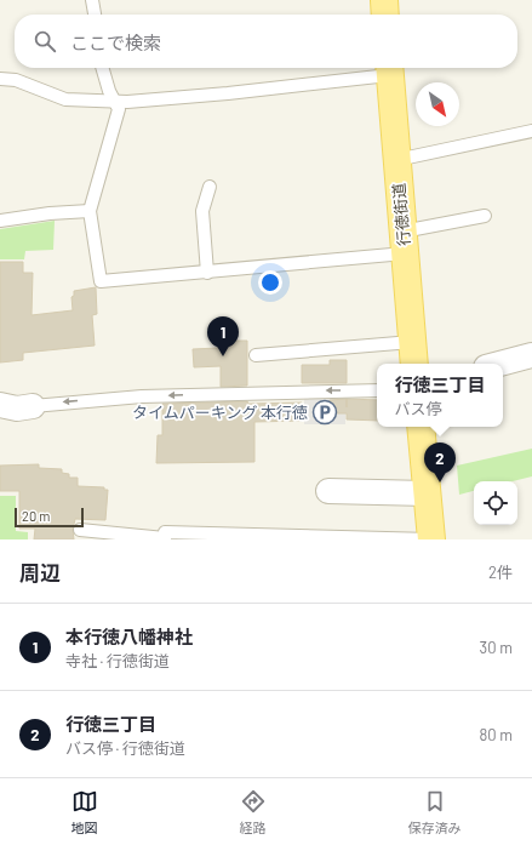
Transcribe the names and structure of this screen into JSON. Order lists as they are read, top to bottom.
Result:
{
  "streets": {
    "main road": ["行徳街道"]
  },
  "places": {
    "parking": ["タイムパーキング 本行徳"]
  },
  "scale_bar": "20 m",
  "north": "bottom right",
  "page": {
    "search": "ここで検索",
    "pins": ["1", "2"],
    "popup": ["行徳三丁目", "バス停"],
    "scale": "20 m",
    "heading": ["周辺", "2件"],
    "list": [
      {
        "mark": "1",
        "name": "本行徳八幡神社",
        "note": "寺社 · 行徳街道",
        "value": "30 m"
      },
      {
        "mark": "2",
        "name": "行徳三丁目",
        "note": "バス停 · 行徳街道",
        "value": "80 m"
      }
    ],
    "nav": ["地図", "経路", "保存済み"]
  }
}
